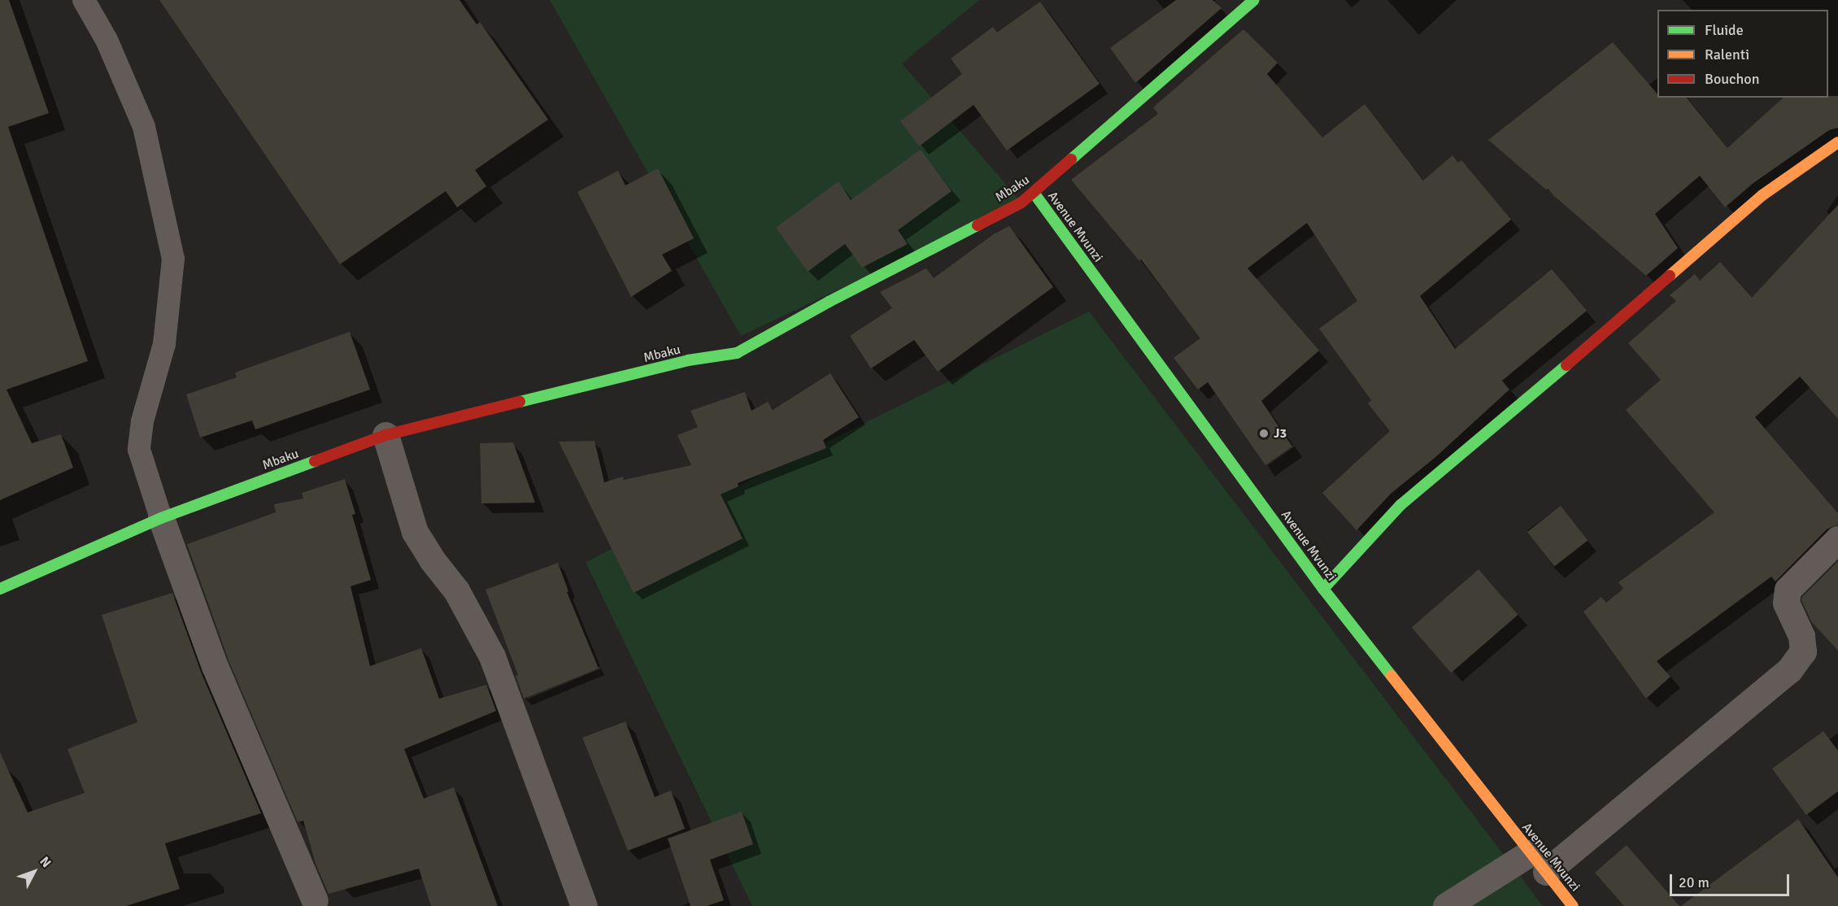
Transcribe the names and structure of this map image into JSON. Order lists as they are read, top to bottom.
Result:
{
  "streets": {
    "street": ["Mbaku", "Avenue Mvunzi"]
  },
  "crossings": [
    ["Mbaku", "Avenue Mvunzi"]
  ],
  "places": ["J3"],
  "legend": ["Fluide", "Ralenti", "Bouchon"],
  "scale_bar": "20 m",
  "north": "top right"
}
